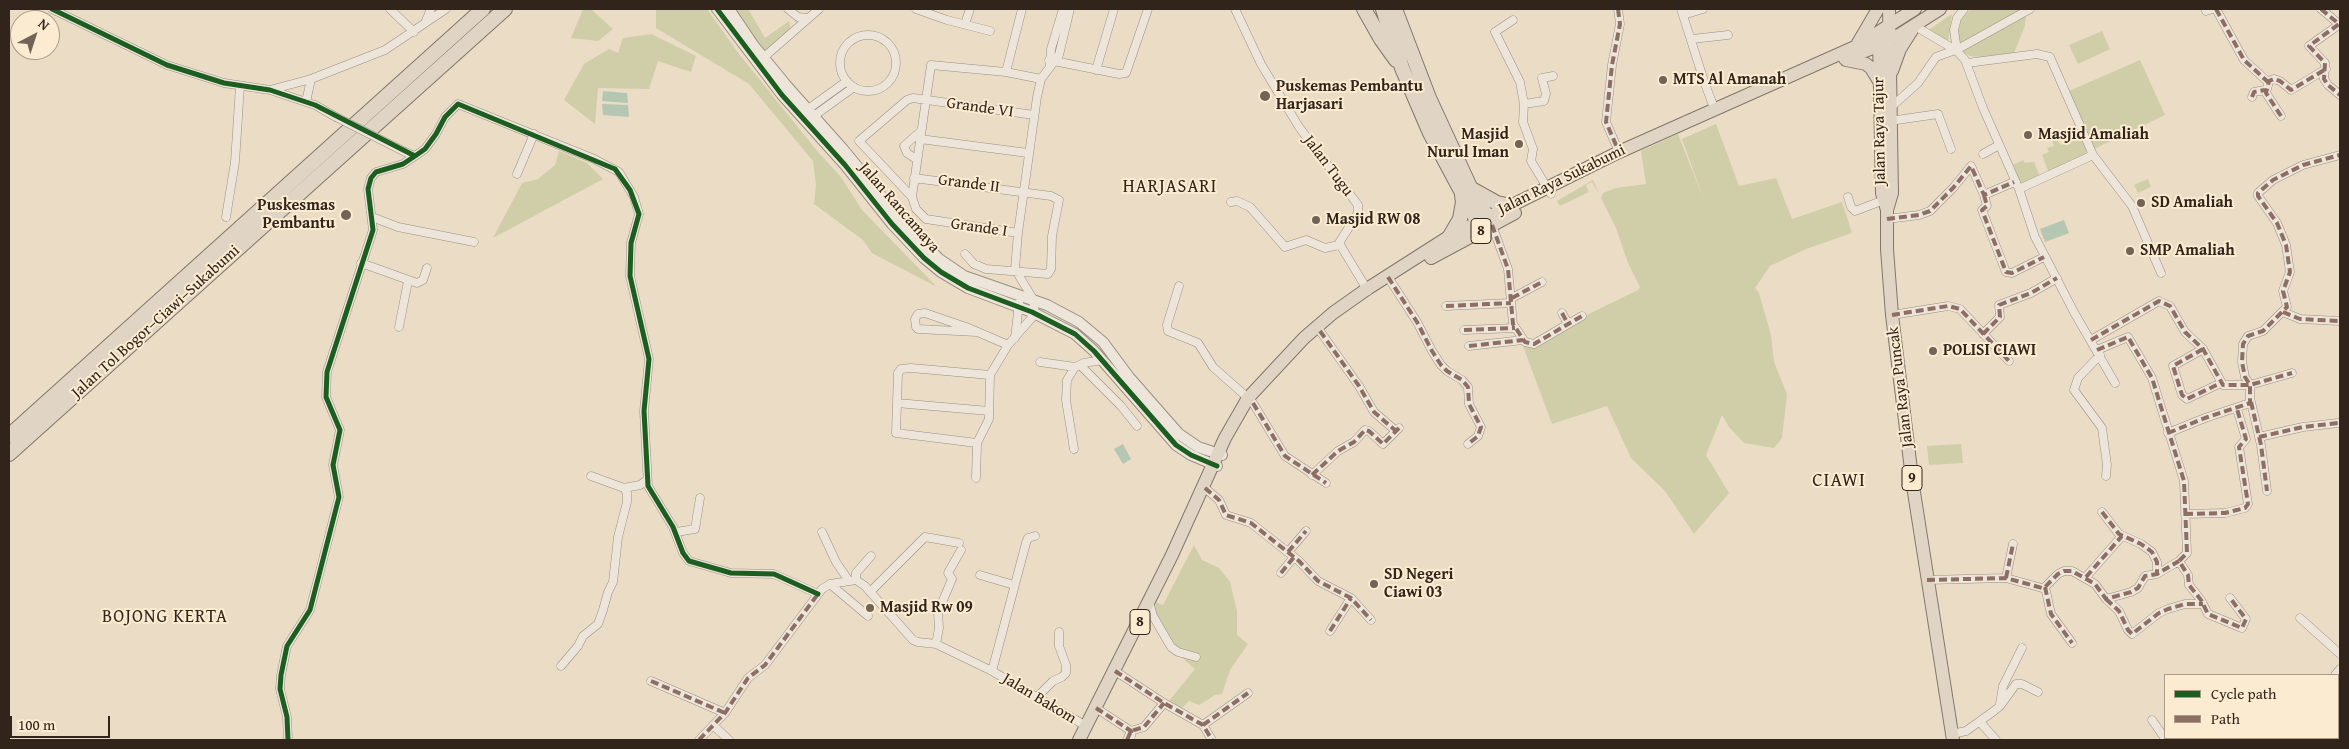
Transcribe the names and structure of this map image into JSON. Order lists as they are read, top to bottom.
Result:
{
  "streets": {
    "highway": [
      "Jalan Raya Tajur",
      "Jalan Raya Sukabumi",
      "8",
      "Jalan Tol Bogor–Ciawi–Sukabumi",
      "Jalan Raya Puncak",
      "9"
    ],
    "street": [
      "Grande VI",
      "Jalan Tugu",
      "Grande II",
      "Jalan Rancamaya",
      "Grande I",
      "Jalan Bakom"
    ]
  },
  "crossings": [
    ["Grande VI", "Grande I"],
    ["Jalan Raya Tajur", "8"],
    ["Jalan Raya Tajur", "Jalan Raya Puncak"],
    ["Jalan Raya Sukabumi", "Jalan Rancamaya"],
    ["Jalan Raya Sukabumi", "8"],
    ["Jalan Raya Sukabumi", "Jalan Bakom"]
  ],
  "districts": ["HARJASARI", "CIAWI", "BOJONG KERTA"],
  "places": [
    "MTS Al Amanah",
    "Puskemas Pembantu Harjasari",
    "Masjid Amaliah",
    "Masjid Nurul Iman",
    "SD Amaliah",
    "Puskesmas Pembantu",
    "Masjid RW 08",
    "SMP Amaliah",
    "POLISI CIAWI",
    "SD Negeri Ciawi 03",
    "Masjid Rw 09"
  ],
  "legend": ["Cycle path", "Path"],
  "scale_bar": "100 m",
  "north": "top right"
}
